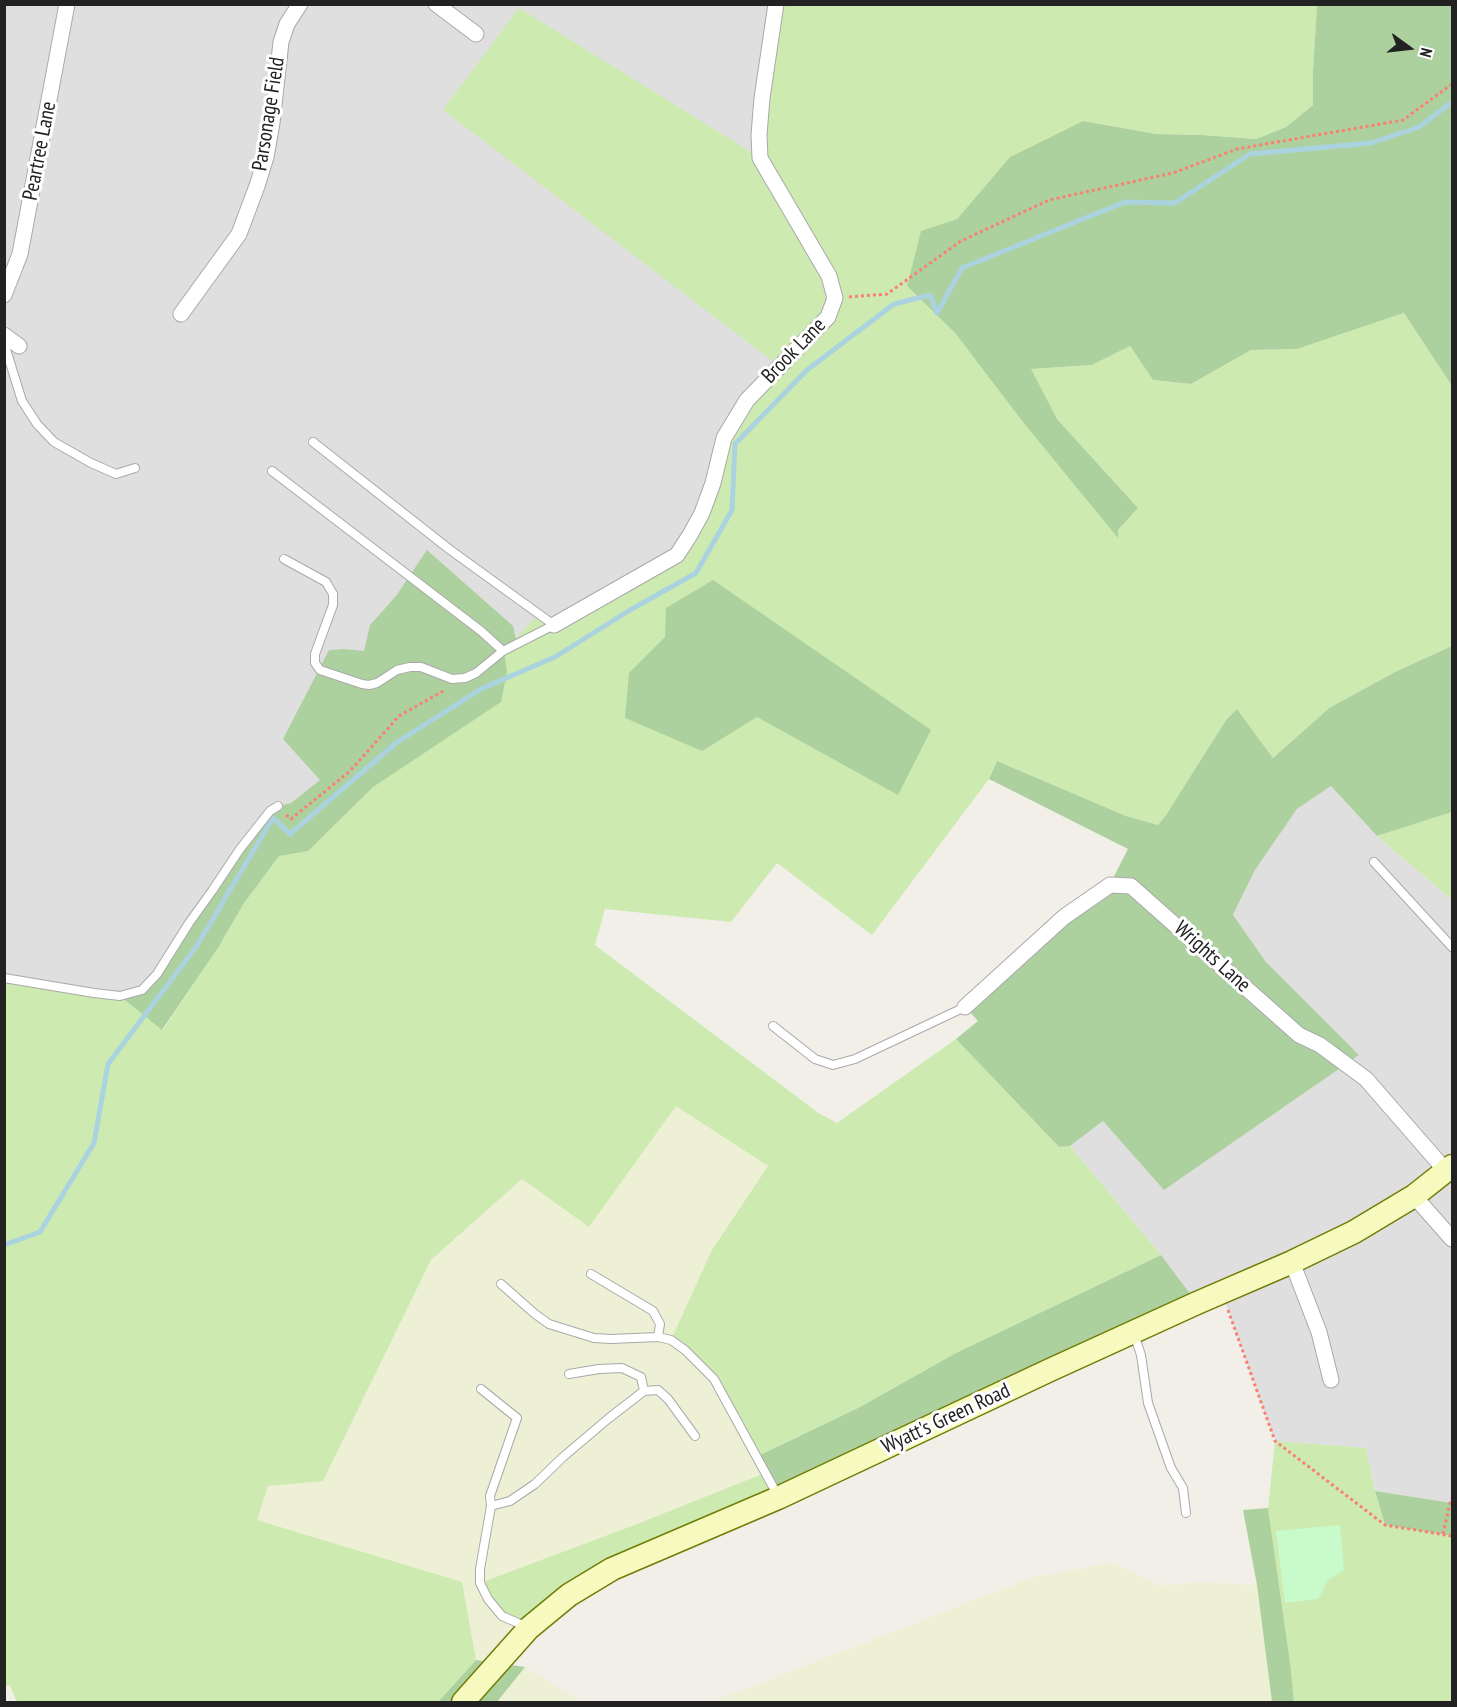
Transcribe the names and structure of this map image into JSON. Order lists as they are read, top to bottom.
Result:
{
  "streets": {
    "street": [
      "Parsonage Field",
      "Peartree Lane",
      "Brook Lane",
      "Wrights Lane",
      "Wyatt's Green Road"
    ]
  },
  "crossings": [
    ["Wrights Lane", "Wyatt's Green Road"]
  ],
  "north": "right"
}
